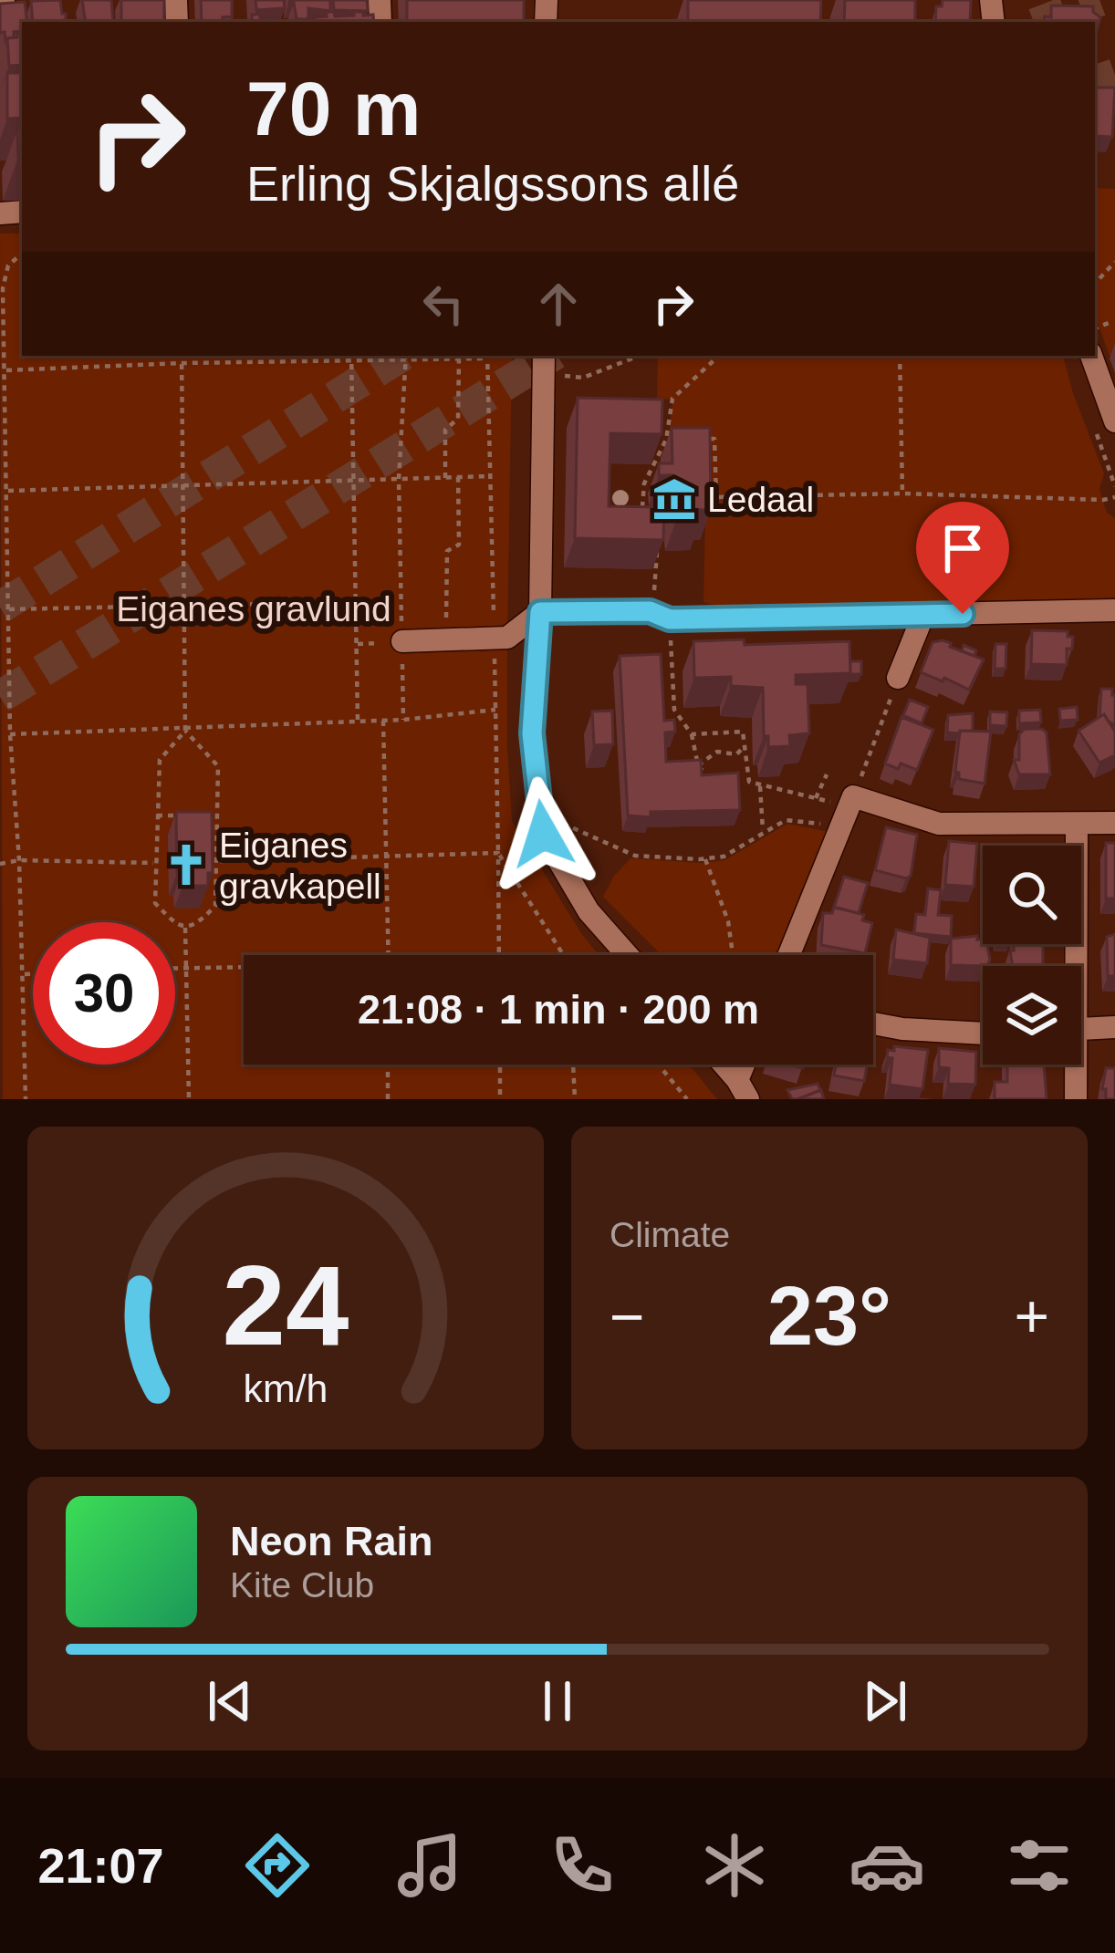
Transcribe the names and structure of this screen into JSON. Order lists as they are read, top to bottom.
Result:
{
  "parks": ["Eiganes gravlund"],
  "places": {
    "museum": ["Ledaal"],
    "church": ["Eiganes gravkapell"]
  },
  "page": {
    "turn": ["70 m", "Erling Skjalgssons allé"],
    "limit": "30",
    "trip": "21:08 · 1 min · 200 m",
    "tile": "Climate",
    "heat": ["−", "23°", "+"],
    "song": ["Neon Rain", "Kite Club"],
    "tabs": "21:07",
    "gauge": ["24", "km/h"]
  }
}
